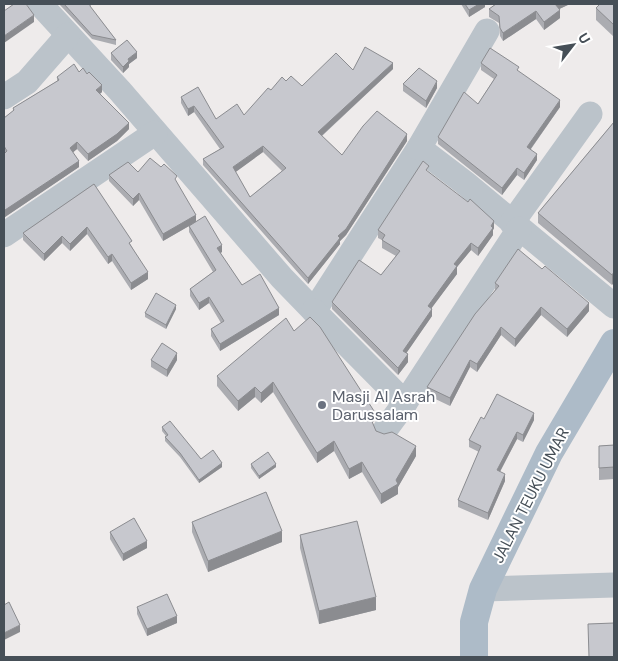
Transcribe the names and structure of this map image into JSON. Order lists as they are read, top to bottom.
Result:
{
  "streets": {
    "main road": ["JALAN TEUKU UMAR"]
  },
  "places": ["Masji Al Asrah Darussalam"],
  "north": "top right"
}
